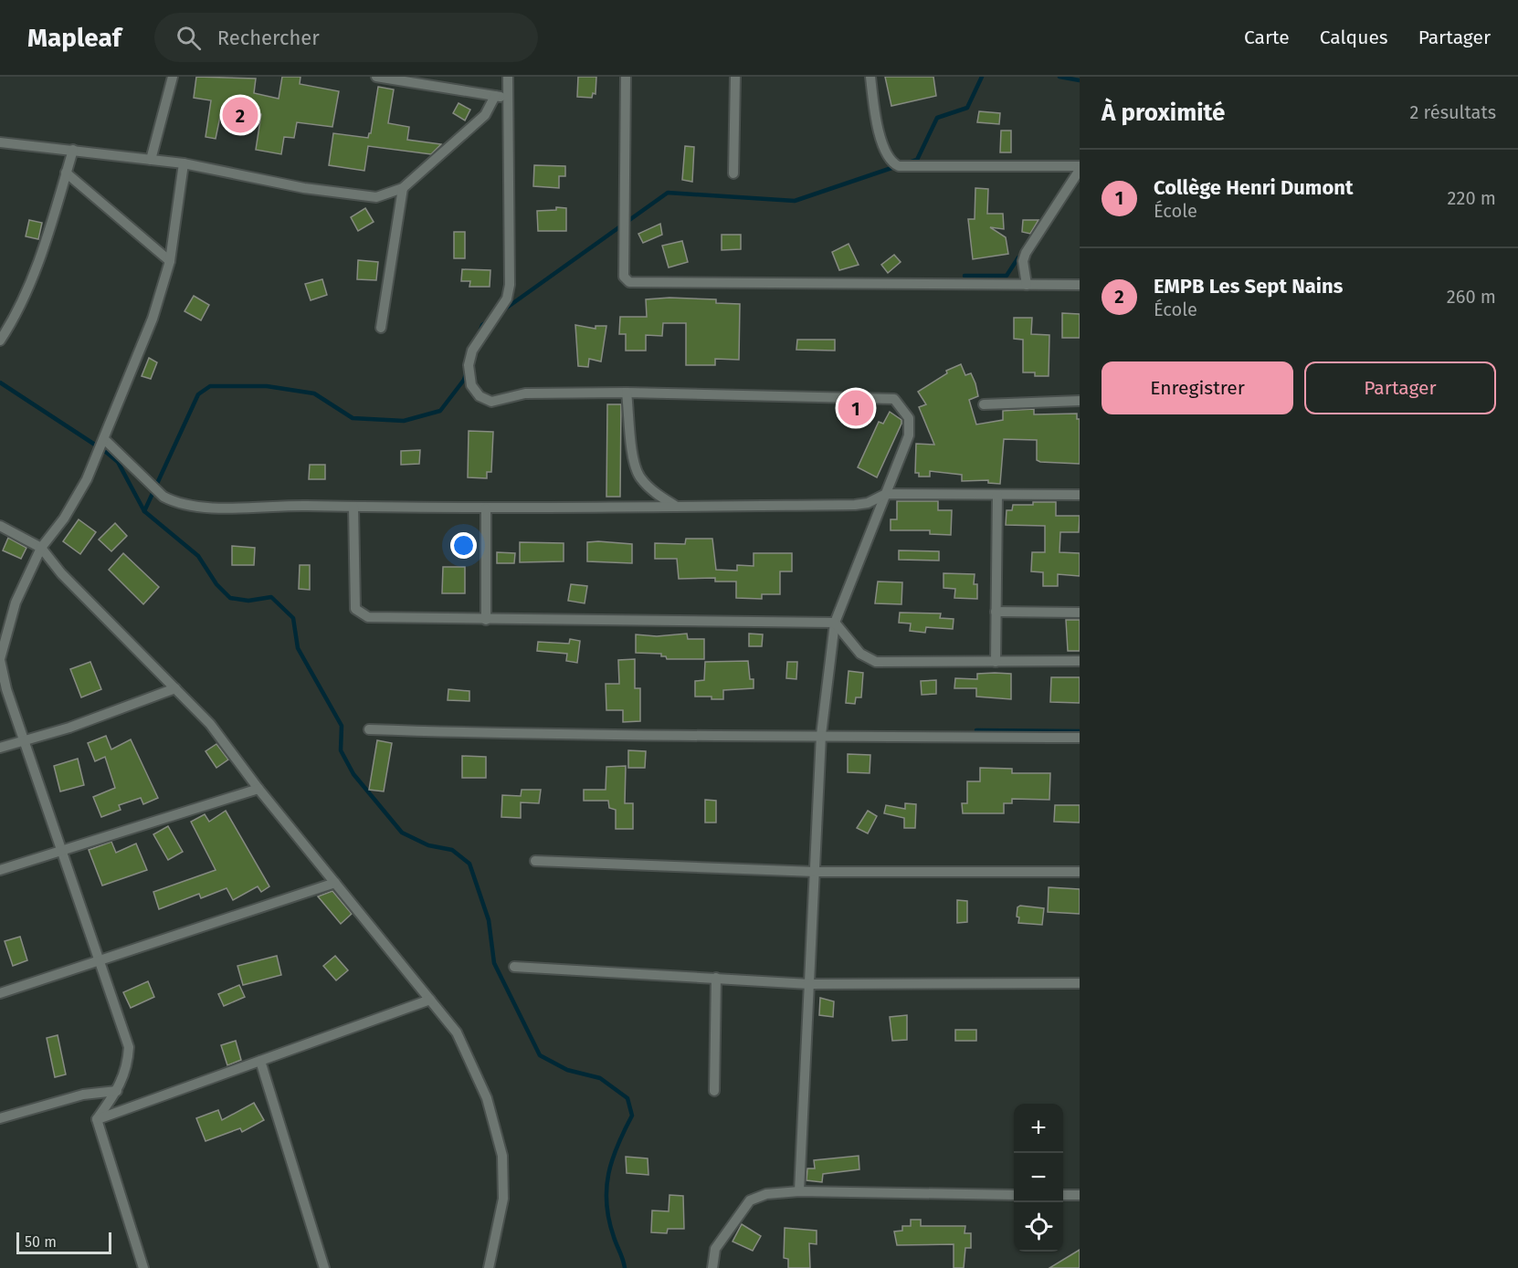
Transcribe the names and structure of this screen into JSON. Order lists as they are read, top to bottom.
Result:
{
  "scale_bar": "50 m",
  "page": {
    "header": "Mapleaf",
    "search": "Rechercher",
    "nav": ["Carte", "Calques", "Partager"],
    "heading": ["À proximité", "2 résultats"],
    "pins": ["2", "1"],
    "list": [
      {
        "mark": "1",
        "name": "Collège Henri Dumont",
        "note": "École",
        "value": "220 m"
      },
      {
        "mark": "2",
        "name": "EMPB Les Sept Nains",
        "note": "École",
        "value": "260 m"
      }
    ],
    "buttons": ["Enregistrer", "Partager"],
    "map_buttons": ["+", "−"],
    "scale": "50 m"
  }
}
